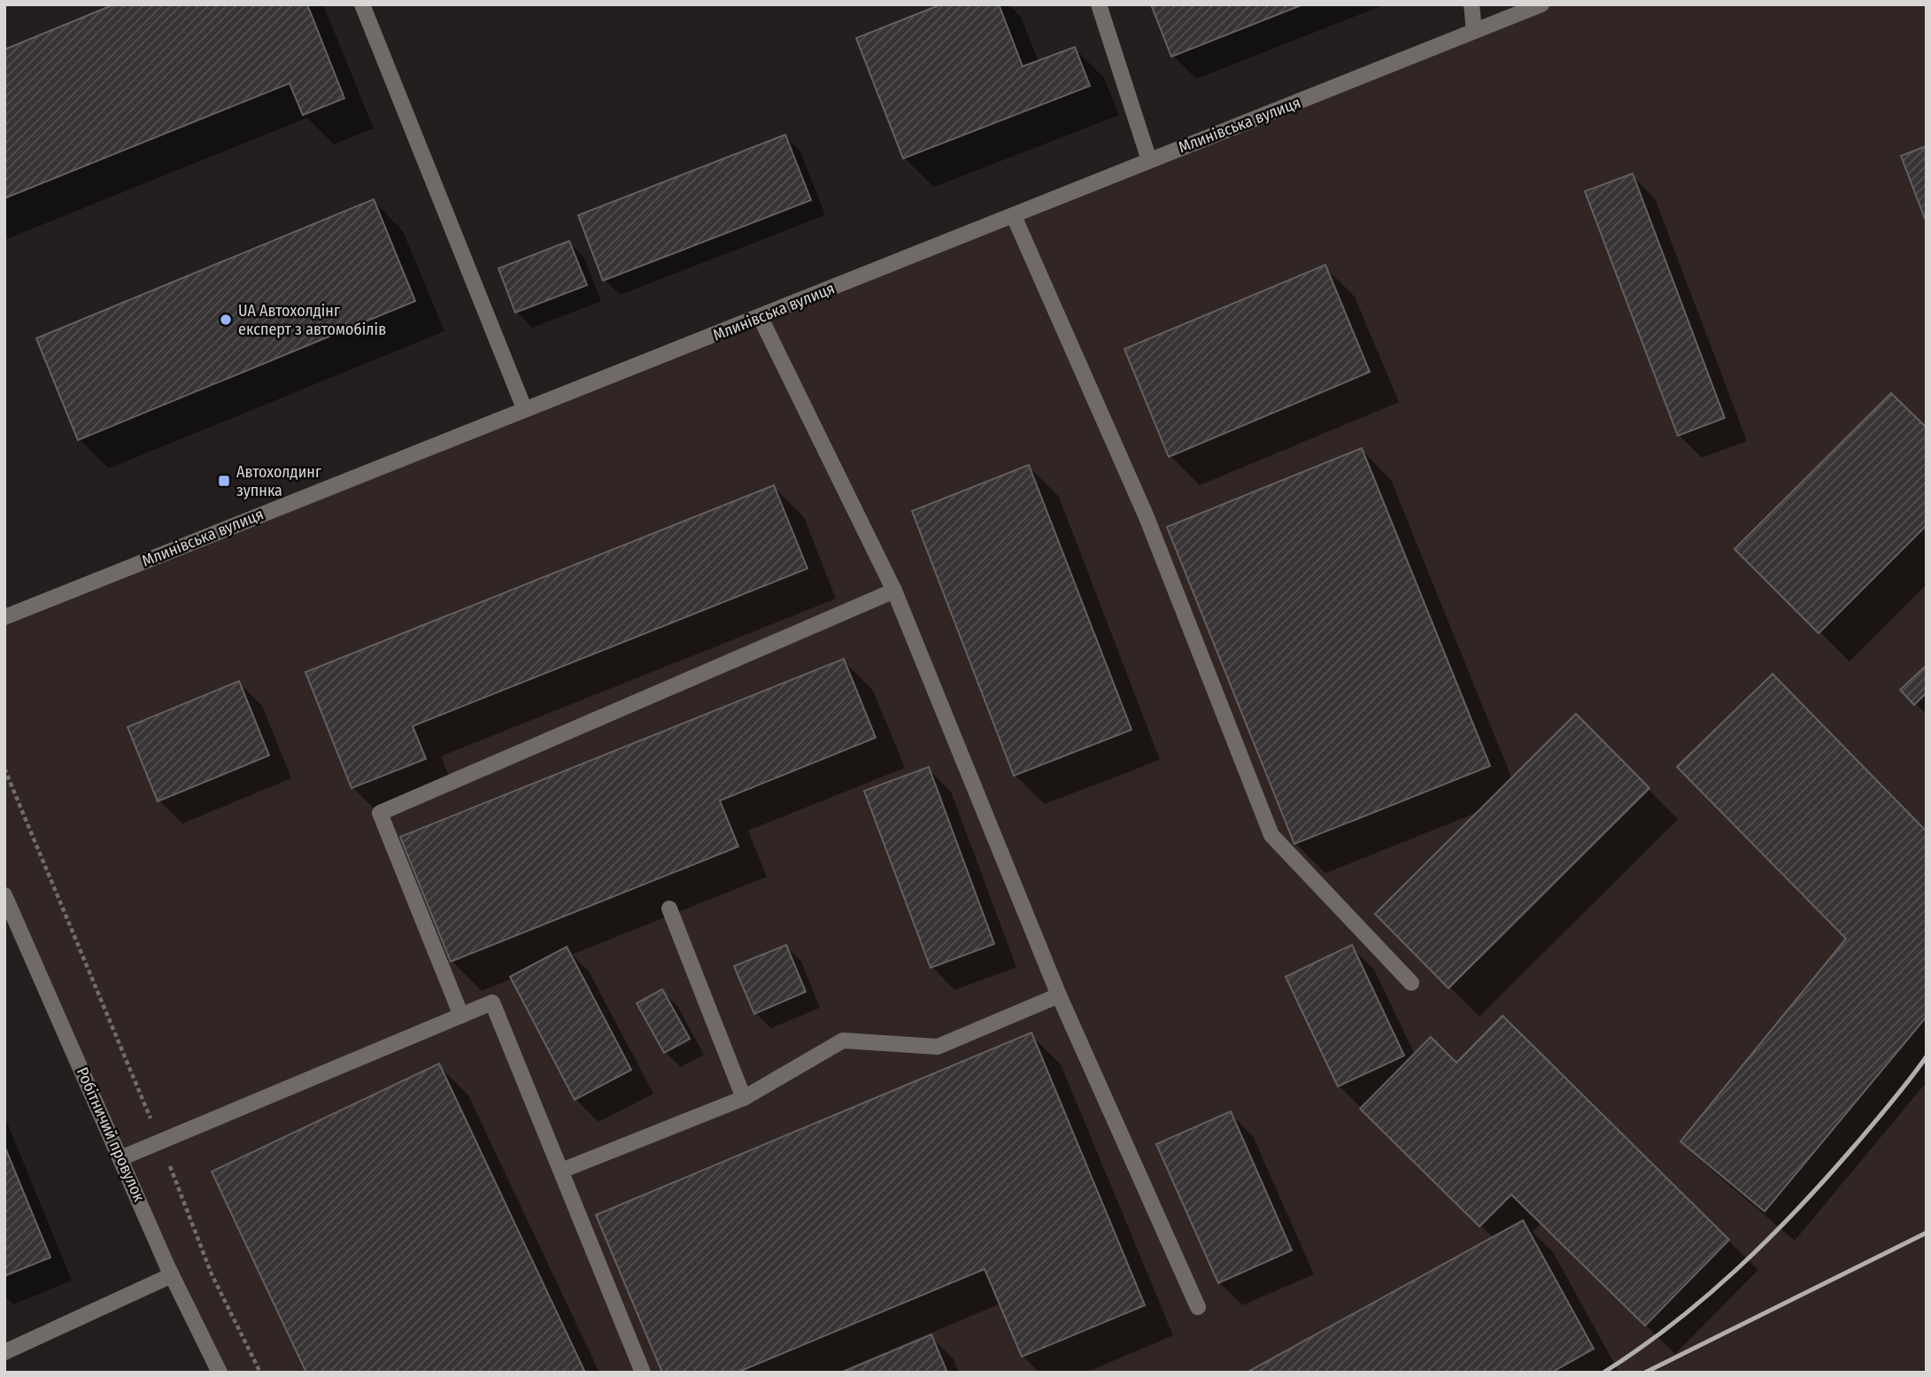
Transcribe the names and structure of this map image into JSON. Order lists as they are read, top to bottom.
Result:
{
  "streets": {
    "main road": ["Млинівська вулиця", "Робітничий провулок"]
  },
  "places": {
    "other": ["UA Автохолдінг експерт з автомобілів"],
    "transit": ["Автохолдинг зупнка"]
  }
}
